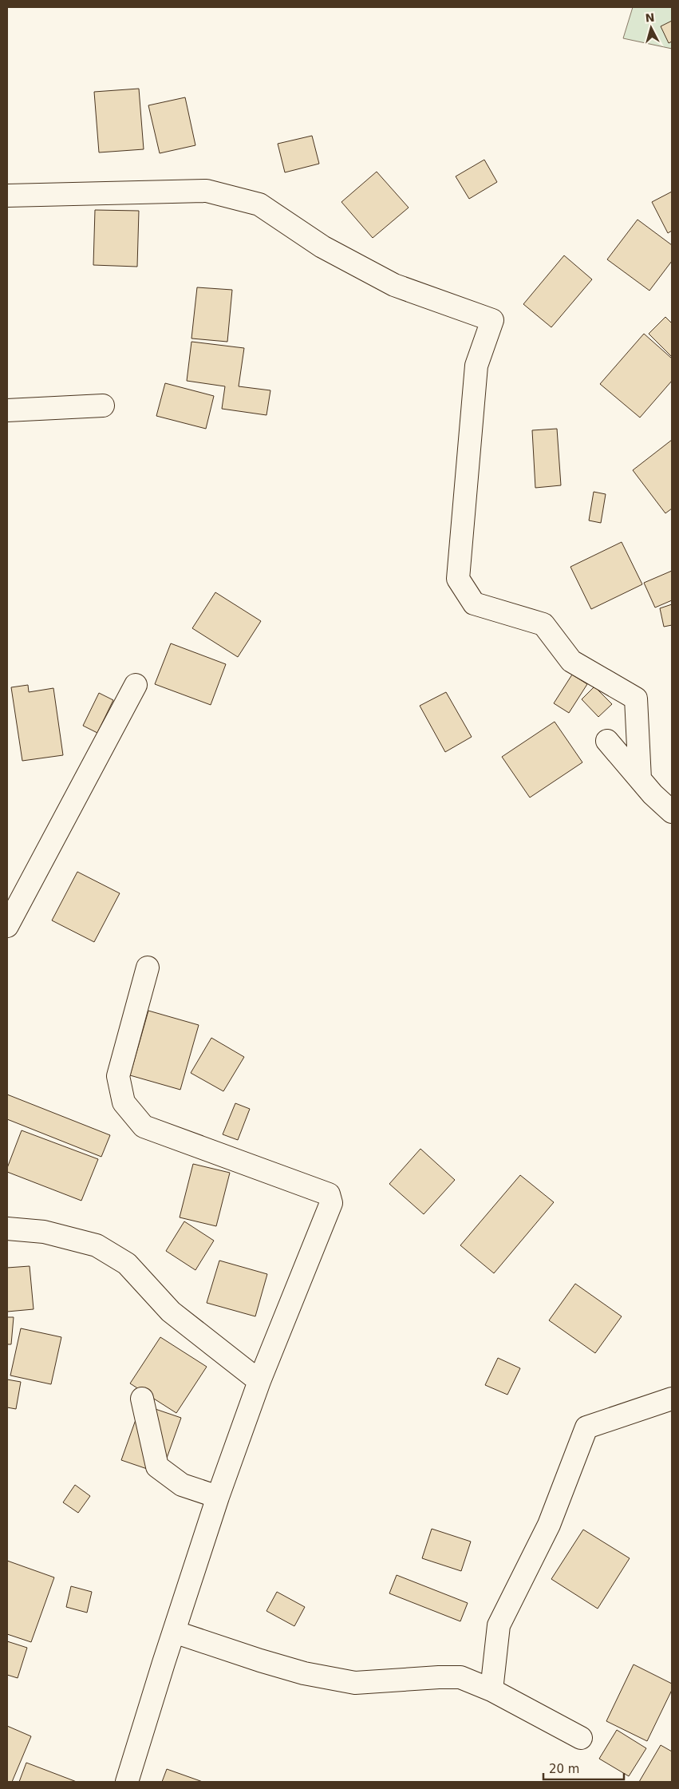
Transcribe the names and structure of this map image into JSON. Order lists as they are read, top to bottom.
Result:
{
  "scale_bar": "20 m",
  "north": "top"
}
